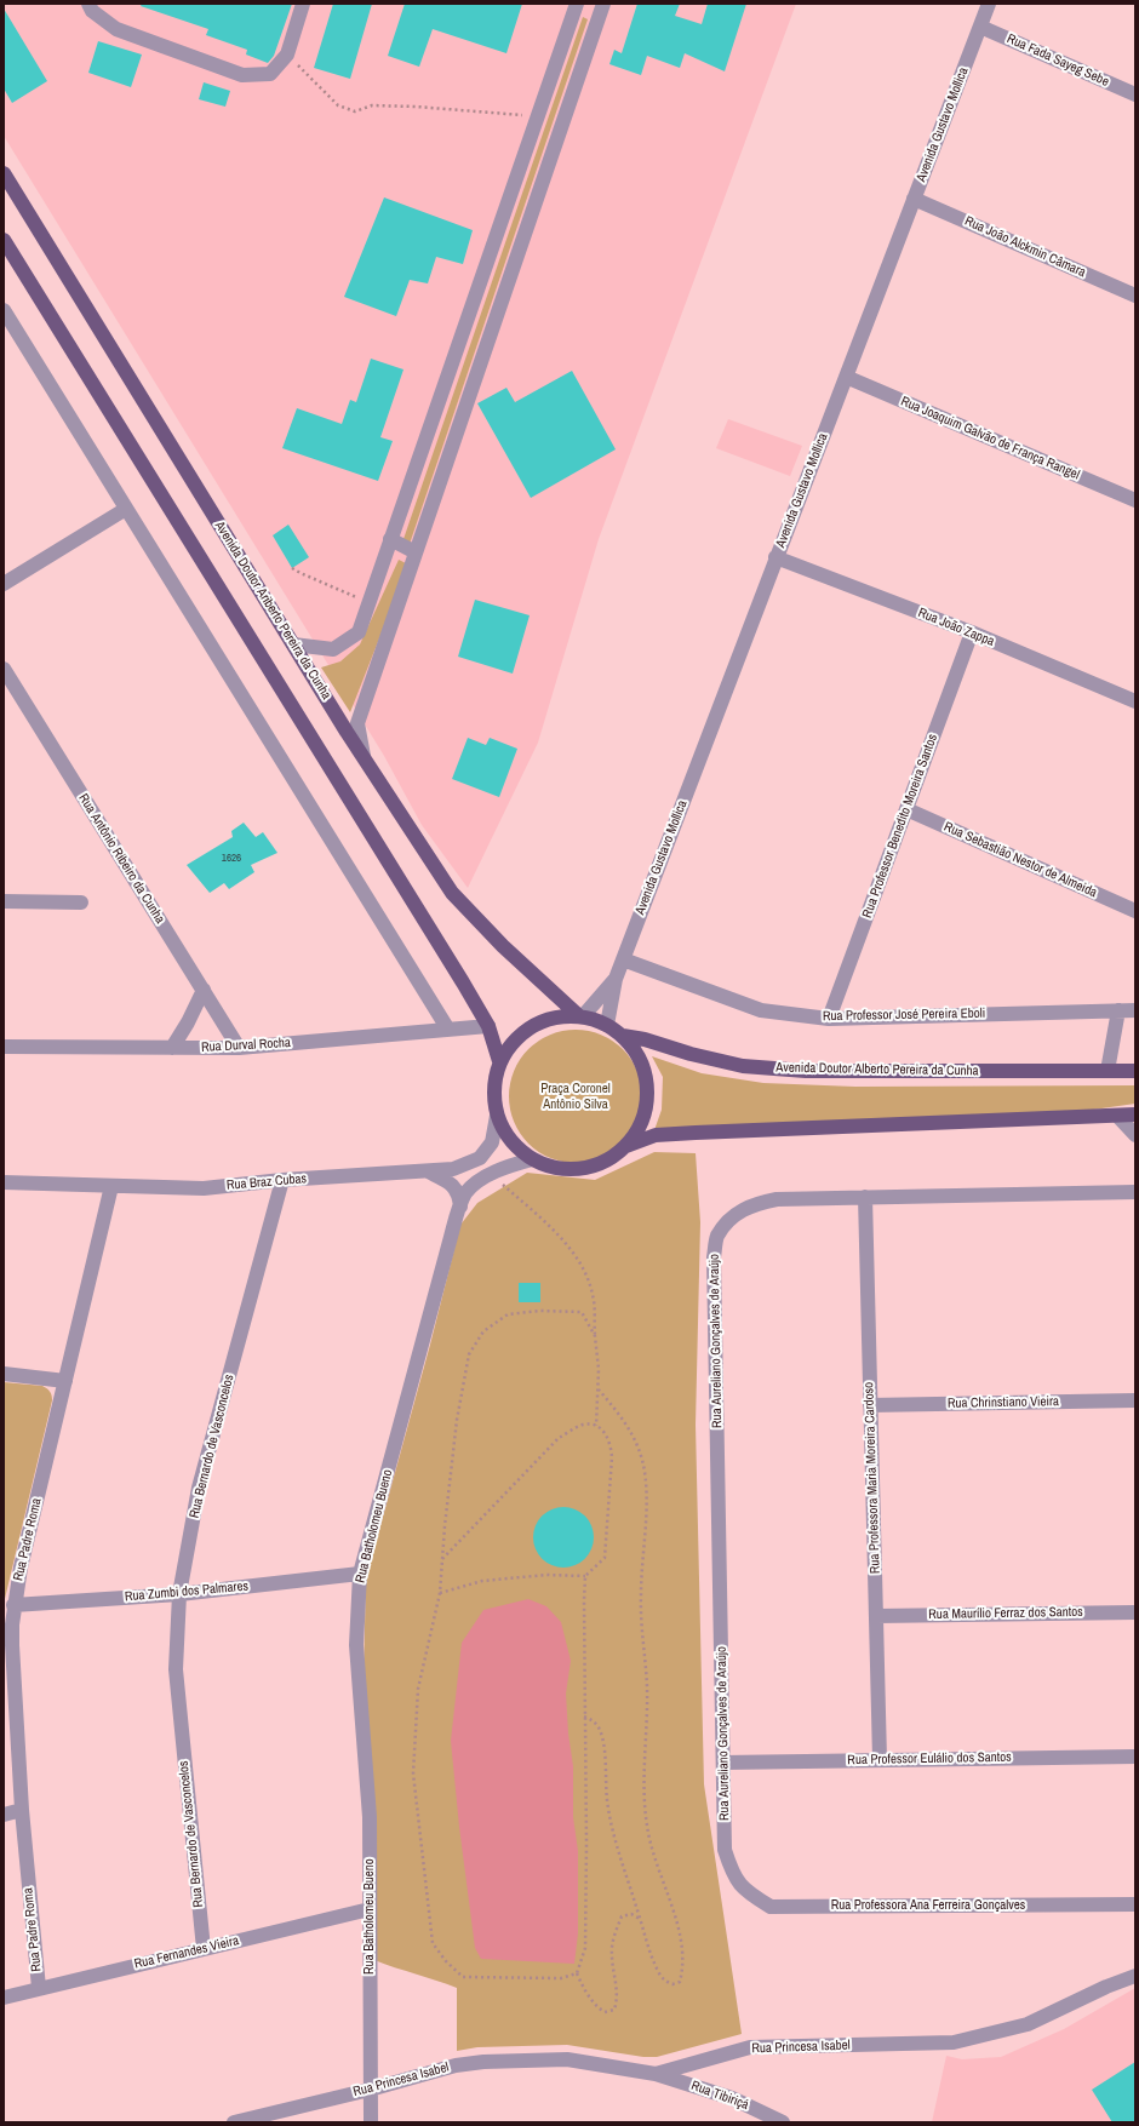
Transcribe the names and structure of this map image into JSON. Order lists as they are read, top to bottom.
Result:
{
  "streets": {
    "main road": ["Avenida Doutor Ariberto Pereira da Cunha", "Avenida Doutor Alberto Pereira da Cunha"],
    "street": [
      "Rua Fada Sayeg Sebe",
      "Avenida Gustavo Mollica",
      "Rua João Alckmin Câmara",
      "Rua Joaquim Galvão de França Rangel",
      "Rua João Zappa",
      "Rua Professor Benedito Moreira Santos",
      "Rua Antônio Ribeiro da Cunha",
      "Rua Sebastião Nestor de Almeida",
      "Rua Professor José Pereira Eboli",
      "Rua Durval Rocha",
      "Rua Braz Cubas",
      "Rua Aureliano Gonçalves de Araújo",
      "Rua Chrinstiano Vieira",
      "Rua Bernardo de Vasconcelos",
      "Rua Professora Maria Moreira Cardoso",
      "Rua Batholomeu Bueno",
      "Rua Padre Roma",
      "Rua Zumbi dos Palmares",
      "Rua Maurílio Ferraz dos Santos",
      "Rua Professor Eulálio dos Santos",
      "Rua Professora Ana Ferreira Gonçalves",
      "Rua Fernandes Vieira",
      "Rua Princesa Isabel",
      "Rua Tibiriçá"
    ]
  },
  "crossings": [
    ["Rua Fada Sayeg Sebe", "Avenida Gustavo Mollica"],
    ["Avenida Gustavo Mollica", "Rua João Alckmin Câmara"],
    ["Avenida Gustavo Mollica", "Rua Joaquim Galvão de França Rangel"],
    ["Avenida Gustavo Mollica", "Avenida Doutor Ariberto Pereira da Cunha"],
    ["Avenida Gustavo Mollica", "Rua João Zappa"],
    ["Avenida Gustavo Mollica", "Rua Professor José Pereira Eboli"],
    ["Avenida Gustavo Mollica", "Avenida Doutor Alberto Pereira da Cunha"],
    ["Avenida Gustavo Mollica", "Rua Braz Cubas"],
    ["Avenida Gustavo Mollica", "Rua Batholomeu Bueno"],
    ["Avenida Doutor Ariberto Pereira da Cunha", "Avenida Doutor Alberto Pereira da Cunha"],
    ["Avenida Doutor Ariberto Pereira da Cunha", "Rua Braz Cubas"],
    ["Avenida Doutor Ariberto Pereira da Cunha", "Rua Batholomeu Bueno"],
    ["Rua João Zappa", "Rua Professor Benedito Moreira Santos"],
    ["Rua Professor Benedito Moreira Santos", "Rua Sebastião Nestor de Almeida"],
    ["Rua Professor Benedito Moreira Santos", "Rua Professor José Pereira Eboli"],
    ["Rua Antônio Ribeiro da Cunha", "Rua Durval Rocha"],
    ["Avenida Doutor Alberto Pereira da Cunha", "Rua Braz Cubas"],
    ["Avenida Doutor Alberto Pereira da Cunha", "Rua Batholomeu Bueno"],
    ["Rua Braz Cubas", "Rua Bernardo de Vasconcelos"],
    ["Rua Braz Cubas", "Rua Batholomeu Bueno"],
    ["Rua Braz Cubas", "Rua Padre Roma"],
    ["Rua Aureliano Gonçalves de Araújo", "Rua Professora Maria Moreira Cardoso"],
    ["Rua Aureliano Gonçalves de Araújo", "Rua Professor Eulálio dos Santos"],
    ["Rua Aureliano Gonçalves de Araújo", "Rua Professora Ana Ferreira Gonçalves"],
    ["Rua Chrinstiano Vieira", "Rua Professora Maria Moreira Cardoso"],
    ["Rua Bernardo de Vasconcelos", "Rua Zumbi dos Palmares"],
    ["Rua Bernardo de Vasconcelos", "Rua Fernandes Vieira"],
    ["Rua Professora Maria Moreira Cardoso", "Rua Maurílio Ferraz dos Santos"],
    ["Rua Professora Maria Moreira Cardoso", "Rua Professor Eulálio dos Santos"],
    ["Rua Batholomeu Bueno", "Rua Zumbi dos Palmares"],
    ["Rua Batholomeu Bueno", "Rua Fernandes Vieira"],
    ["Rua Batholomeu Bueno", "Rua Princesa Isabel"],
    ["Rua Padre Roma", "Rua Zumbi dos Palmares"],
    ["Rua Padre Roma", "Rua Fernandes Vieira"],
    ["Rua Princesa Isabel", "Rua Tibiriçá"]
  ],
  "parks": ["Praça Coronel Antônio Silva"],
  "house_numbers": ["1626"]
}
